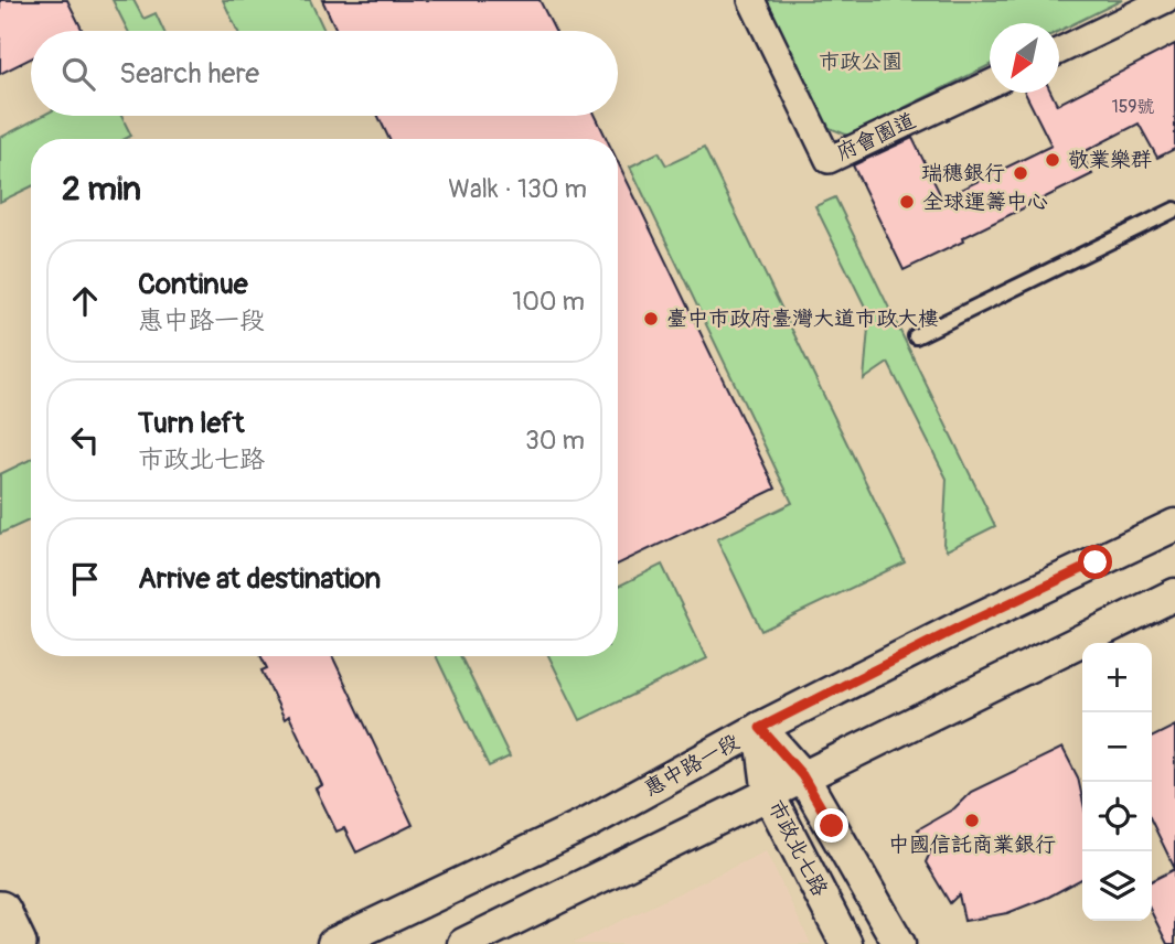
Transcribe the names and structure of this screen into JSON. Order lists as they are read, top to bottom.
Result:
{
  "streets": {
    "street": ["府會園道", "惠中路一段", "市政北七路"]
  },
  "crossings": [
    ["惠中路一段", "市政北七路"]
  ],
  "parks": ["市政公園"],
  "places": [
    "敬業樂群",
    "瑞穗銀行",
    "全球運籌中心",
    "臺中市政府臺灣大道市政大樓",
    "中國信託商業銀行"
  ],
  "house_numbers": ["159號"],
  "north": "bottom left",
  "page": {
    "search": "Search here",
    "heading": ["2 min", "Walk · 130 m"],
    "list": [
      ["Continue", "惠中路一段", "100 m"],
      ["Turn left", "市政北七路", "30 m"],
      "Arrive at destination"
    ],
    "map_buttons": ["+", "−"]
  }
}
